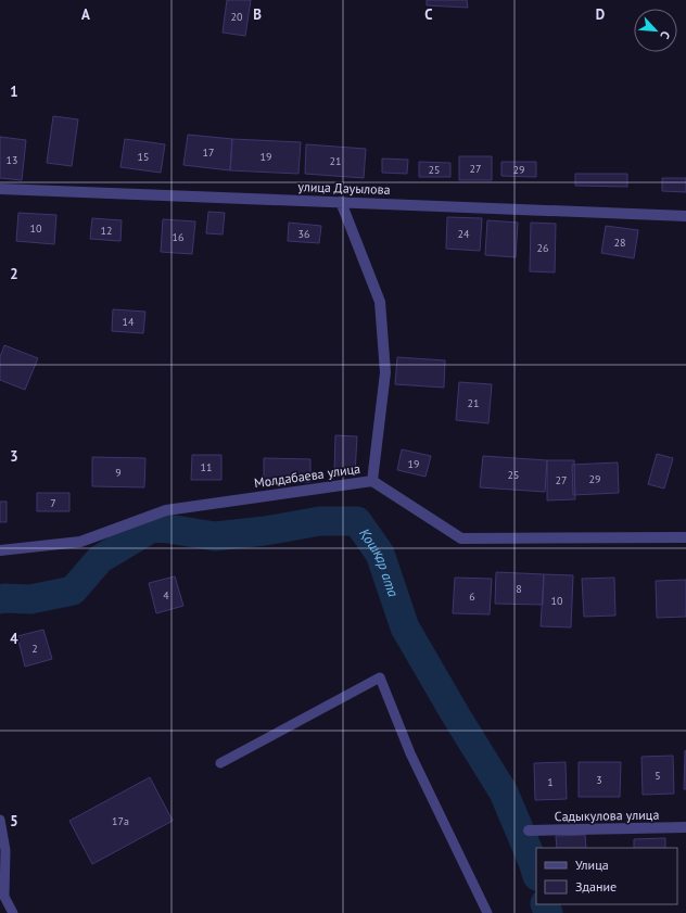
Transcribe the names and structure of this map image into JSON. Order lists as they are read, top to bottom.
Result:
{
  "streets": {
    "street": ["улица Дауылова", "Молдабаева улица", "Садыкулова улица"]
  },
  "water": ["Қошқар ата"],
  "house_numbers": [
    "20",
    "17",
    "15",
    "19",
    "13",
    "21",
    "27",
    "25",
    "29",
    "10",
    "12",
    "36",
    "24",
    "16",
    "28",
    "26",
    "14",
    "21",
    "19",
    "11",
    "9",
    "25",
    "29",
    "27",
    "7",
    "8",
    "4",
    "6",
    "10",
    "2",
    "5",
    "3",
    "1",
    "17а"
  ],
  "legend": ["Улица", "Здание"],
  "north": "bottom right",
  "grid": {
    "columns": [
      "A",
      "B",
      "C",
      "D"
    ],
    "rows": [
      "1",
      "2",
      "3",
      "4",
      "5"
    ]
  }
}
